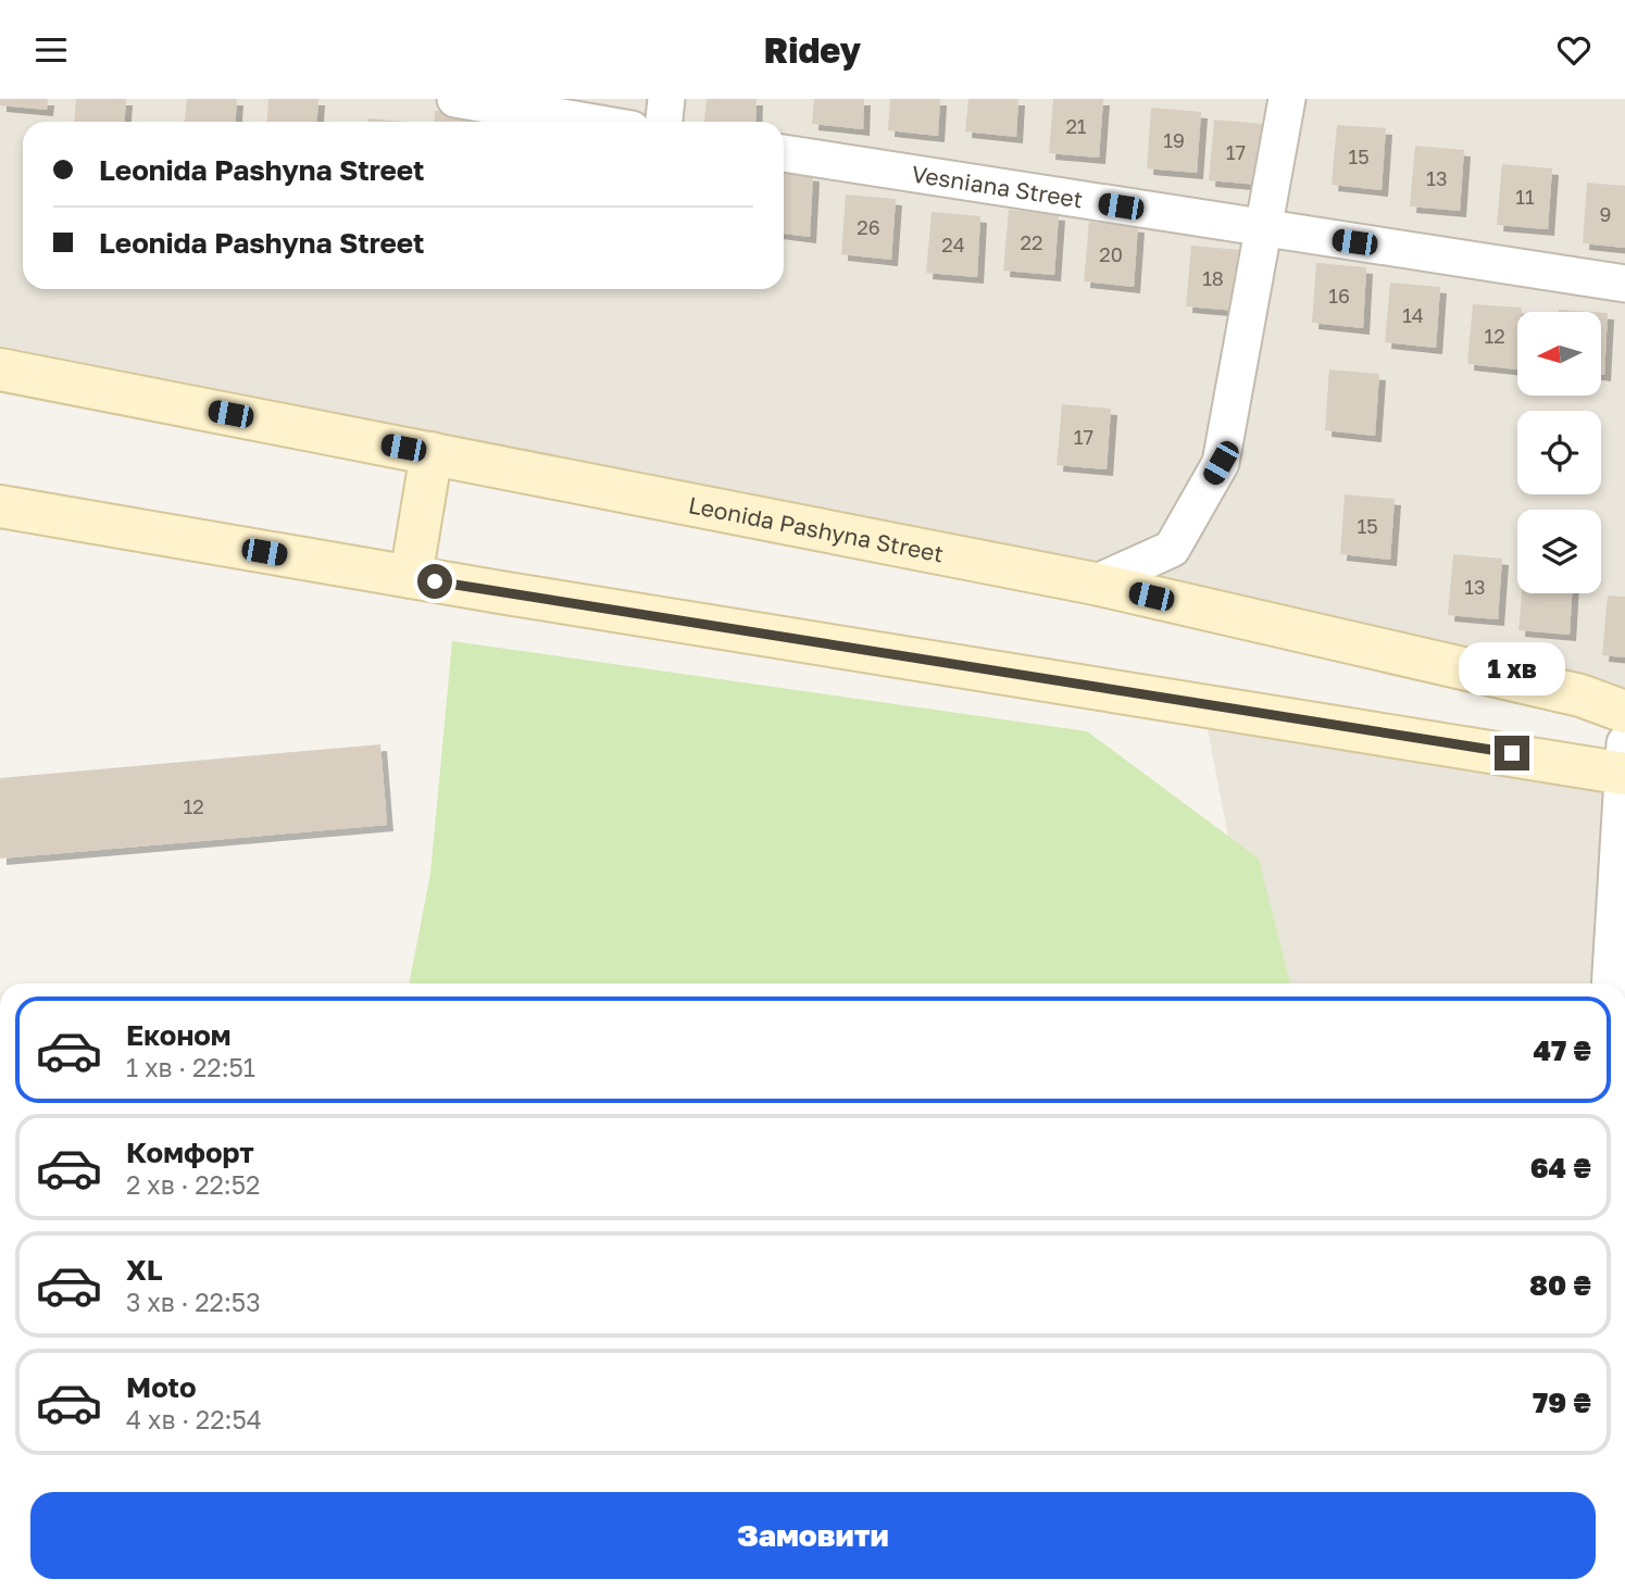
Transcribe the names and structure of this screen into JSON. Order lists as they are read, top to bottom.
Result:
{
  "streets": {
    "main road": ["Leonida Pashyna Street"],
    "street": ["Vesniana Street"]
  },
  "house_numbers": [
    "21",
    "19",
    "17",
    "15",
    "13",
    "11",
    "9",
    "26",
    "22",
    "24",
    "20",
    "18",
    "16",
    "14",
    "12",
    "17",
    "15",
    "13",
    "12"
  ],
  "north": "left",
  "page": {
    "header": "Ridey",
    "banner": ["Leonida Pashyna Street", "Leonida Pashyna Street"],
    "bubble": "1 хв",
    "list": [
      {
        "name": "Економ",
        "note": "1 хв · 22:51",
        "value": "47 ₴"
      },
      {
        "name": "Комфорт",
        "note": "2 хв · 22:52",
        "value": "64 ₴"
      },
      {
        "name": "XL",
        "note": "3 хв · 22:53",
        "value": "80 ₴"
      },
      {
        "name": "Moto",
        "note": "4 хв · 22:54",
        "value": "79 ₴"
      }
    ],
    "buttons": "Замовити"
  }
}
